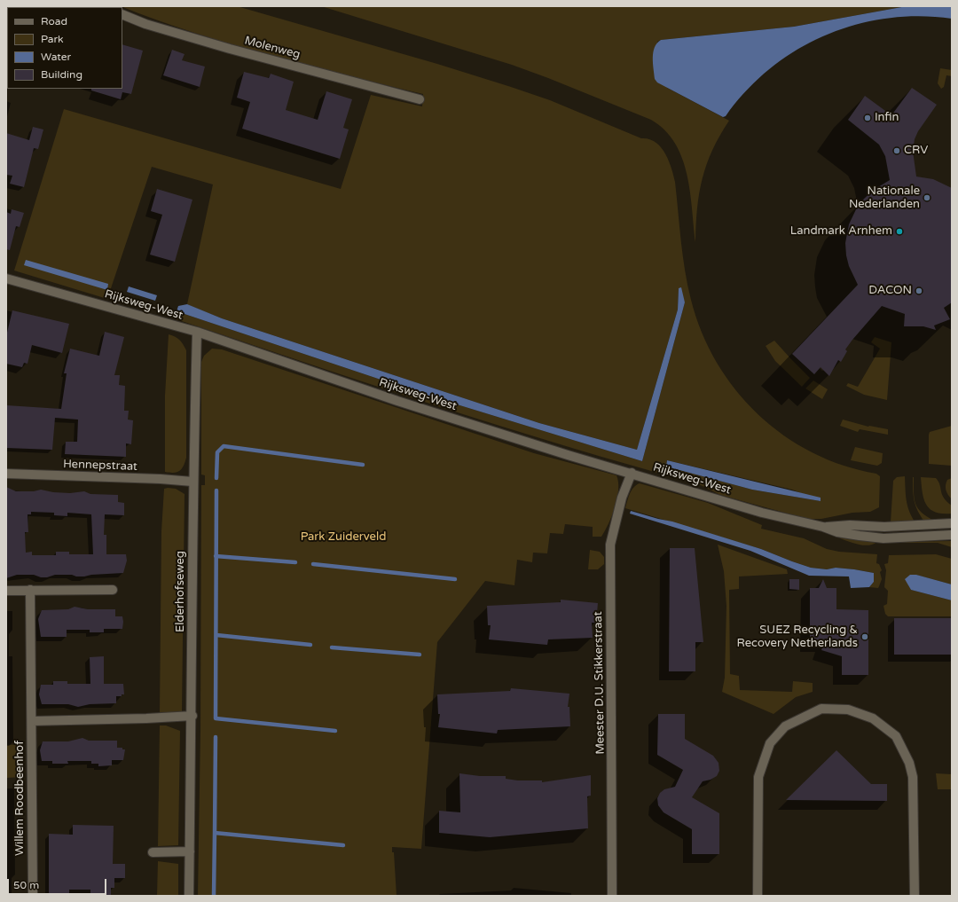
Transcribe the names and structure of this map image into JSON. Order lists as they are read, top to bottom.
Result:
{
  "streets": {
    "street": [
      "Molenweg",
      "Rijksweg-West",
      "Hennepstraat",
      "Elderhofseweg",
      "Meester D.U. Stikkerstraat",
      "Willem Roodbeenhof"
    ]
  },
  "crossings": [
    ["Rijksweg-West", "Elderhofseweg"],
    ["Rijksweg-West", "Meester D.U. Stikkerstraat"],
    ["Hennepstraat", "Elderhofseweg"]
  ],
  "parks": ["Park Zuiderveld"],
  "places": [
    "Infin",
    "CRV",
    "Nationale Nederlanden",
    "Landmark Arnhem",
    "DACON",
    "SUEZ Recycling & Recovery Netherlands"
  ],
  "legend": [
    "Road",
    "Park",
    "Water",
    "Building"
  ],
  "scale_bar": "50 m"
}
